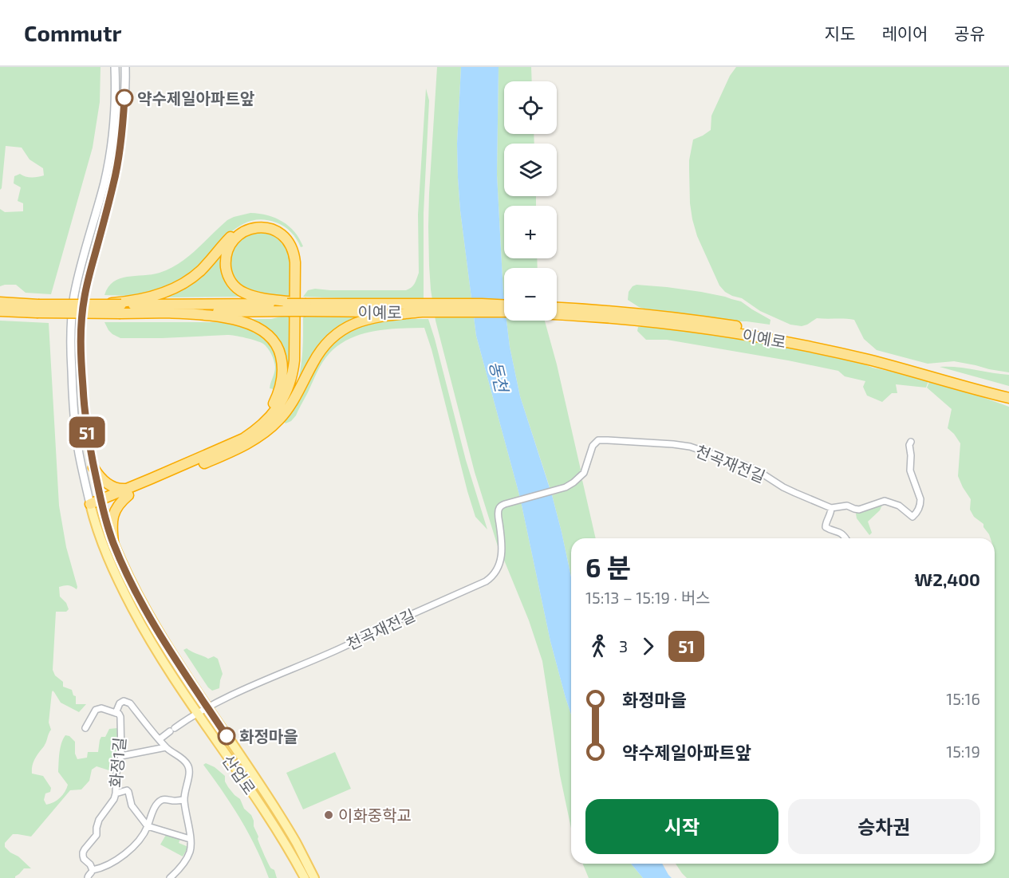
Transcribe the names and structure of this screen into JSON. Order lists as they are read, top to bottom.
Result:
{
  "streets": {
    "highway": ["이예로"],
    "main road": ["산업로"],
    "street": ["천곡재전길", "화정1길"]
  },
  "crossings": [
    ["천곡재전길", "화정1길"],
    ["천곡재전길", "산업로"]
  ],
  "water": ["동천"],
  "places": ["약수제일아파트앞", "화정마을", "이화중학교"],
  "lines": ["bus line 51"],
  "page": {
    "header": "Commutr",
    "nav": ["지도", "레이어", "공유"],
    "on_map": "51",
    "map_buttons": ["+", "−"],
    "heading": ["6 분", "15:13 – 15:19 · 버스", "₩2,400"],
    "legs": ["3", "51"],
    "list": [
      {
        "name": "화정마을",
        "value": "15:16"
      },
      {
        "name": "약수제일아파트앞",
        "value": "15:19"
      }
    ],
    "buttons": ["시작", "승차권"]
  }
}
